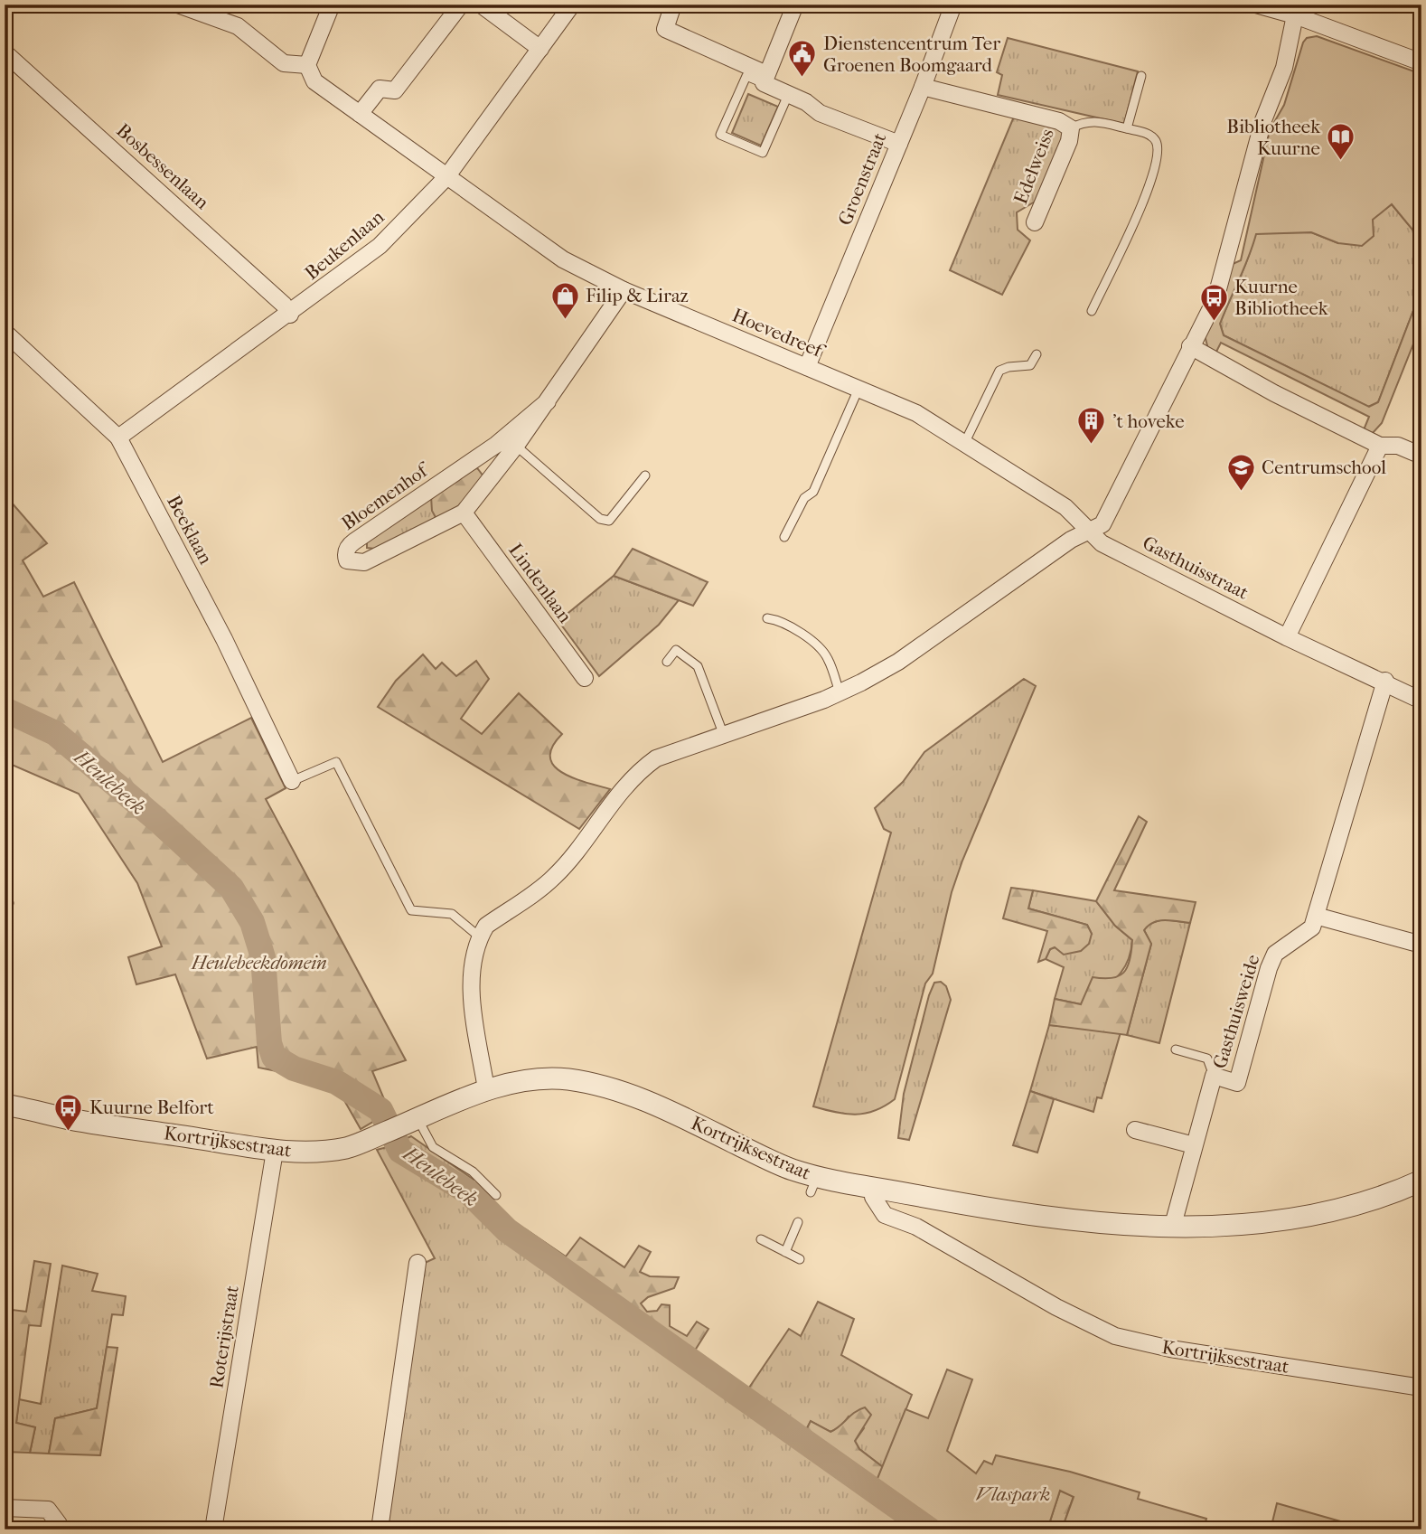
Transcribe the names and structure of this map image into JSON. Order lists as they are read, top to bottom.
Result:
{
  "streets": {
    "street": [
      "Bosbessenlaan",
      "Edelweiss",
      "Groenstraat",
      "Beukenlaan",
      "Hoevedreef",
      "Bloemenhof",
      "Beeklaan",
      "Gasthuisstraat",
      "Lindenlaan",
      "Gasthuisweide",
      "Kortrijksestraat",
      "Roterijstraat"
    ]
  },
  "crossings": [
    ["Bosbessenlaan", "Beukenlaan"],
    ["Edelweiss", "Groenstraat"],
    ["Groenstraat", "Hoevedreef"],
    ["Beukenlaan", "Hoevedreef"],
    ["Beukenlaan", "Beeklaan"],
    ["Hoevedreef", "Bloemenhof"],
    ["Hoevedreef", "Gasthuisstraat"],
    ["Bloemenhof", "Lindenlaan"],
    ["Gasthuisstraat", "Gasthuisweide"],
    ["Gasthuisweide", "Kortrijksestraat"],
    ["Kortrijksestraat", "Roterijstraat"]
  ],
  "water": ["Heulebeek"],
  "parks": ["Heulebeekdomein", "Vlaspark"],
  "places": {
    "public building": ["Dienstencentrum Ter Groenen Boomgaard"],
    "library": ["Bibliotheek Kuurne"],
    "shop": ["Filip & Liraz"],
    "bus stop": ["Kuurne Bibliotheek", "Kuurne Belfort"],
    "building": ["'t hoveke"],
    "school or university": ["Centrumschool"]
  }
}
